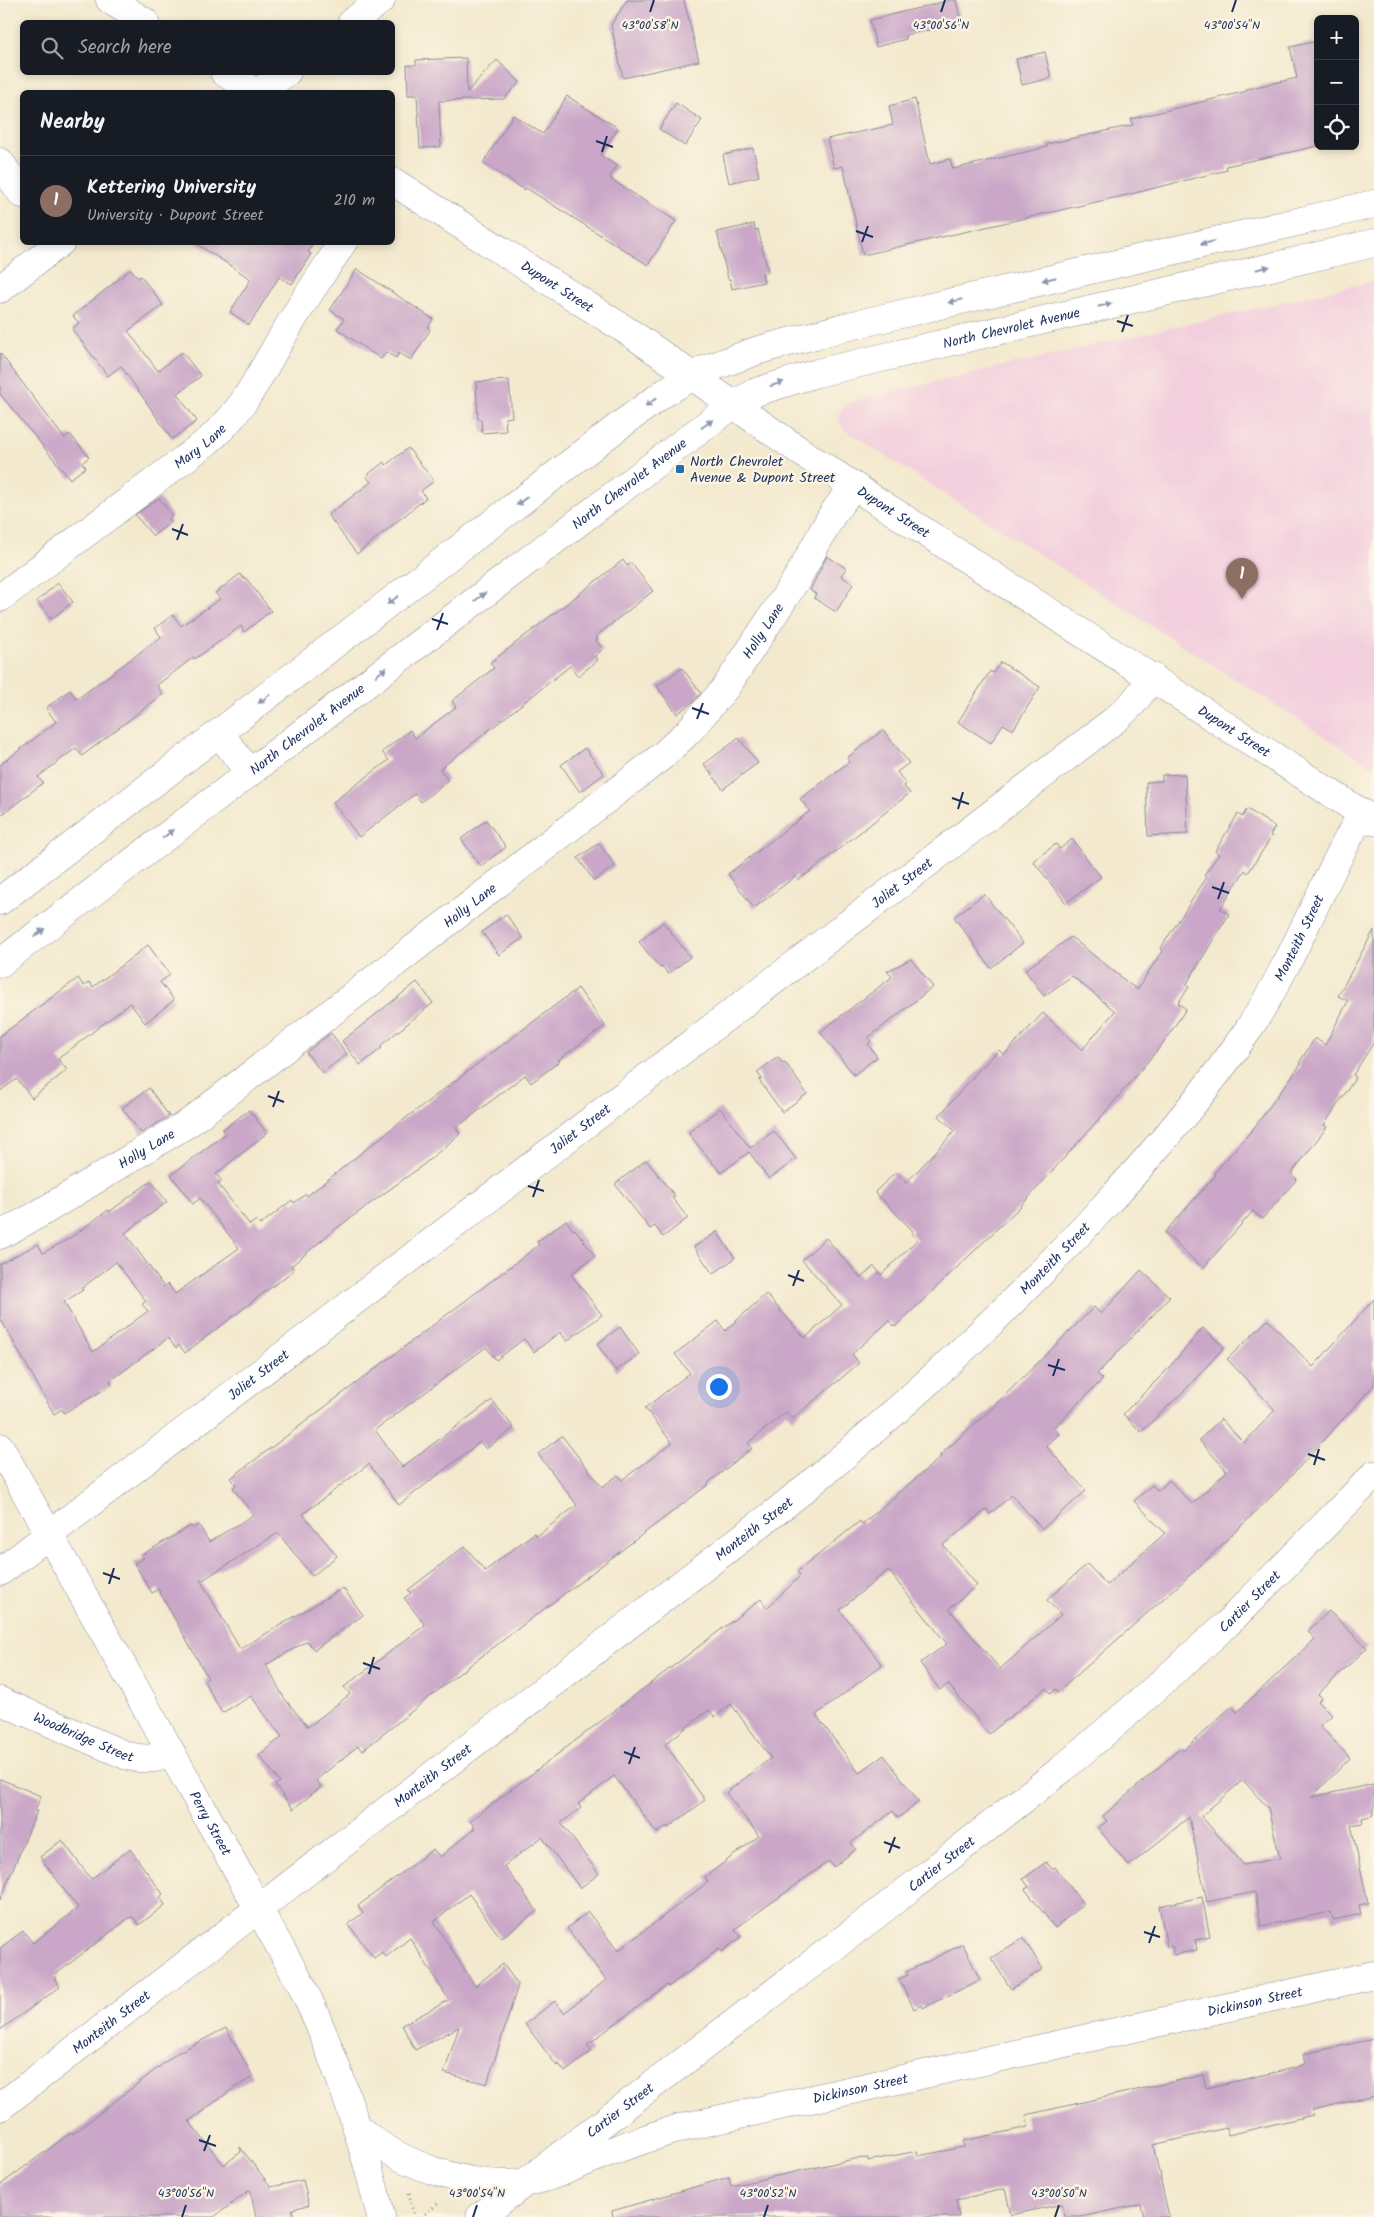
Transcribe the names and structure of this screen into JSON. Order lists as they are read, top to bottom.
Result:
{
  "streets": {
    "street": [
      "Dupont Street",
      "North Chevrolet Avenue",
      "Mary Lane",
      "Holly Lane",
      "Joliet Street",
      "Monteith Street",
      "Cartier Street",
      "Woodbridge Street",
      "Perry Street",
      "Dickinson Street"
    ]
  },
  "crossings": [
    ["Dupont Street", "North Chevrolet Avenue"],
    ["Dupont Street", "Holly Lane"],
    ["Dupont Street", "Joliet Street"],
    ["Dupont Street", "Monteith Street"],
    ["Joliet Street", "Perry Street"],
    ["Monteith Street", "Perry Street"],
    ["Cartier Street", "Dickinson Street"],
    ["Woodbridge Street", "Perry Street"],
    ["Perry Street", "Dickinson Street"]
  ],
  "places": {
    "transit": ["North Chevrolet Avenue & Dupont Street"]
  },
  "page": {
    "map_buttons": ["+", "−"],
    "search": "Search here",
    "heading": "Nearby",
    "list": [
      {
        "mark": "1",
        "name": "Kettering University",
        "note": "University · Dupont Street",
        "value": "210 m"
      }
    ],
    "pins": "1"
  },
  "coordinates": [
    "43°00'58\"N",
    "43°00'56\"N",
    "43°00'54\"N",
    "43°00'52\"N",
    "43°00'50\"N"
  ]
}
